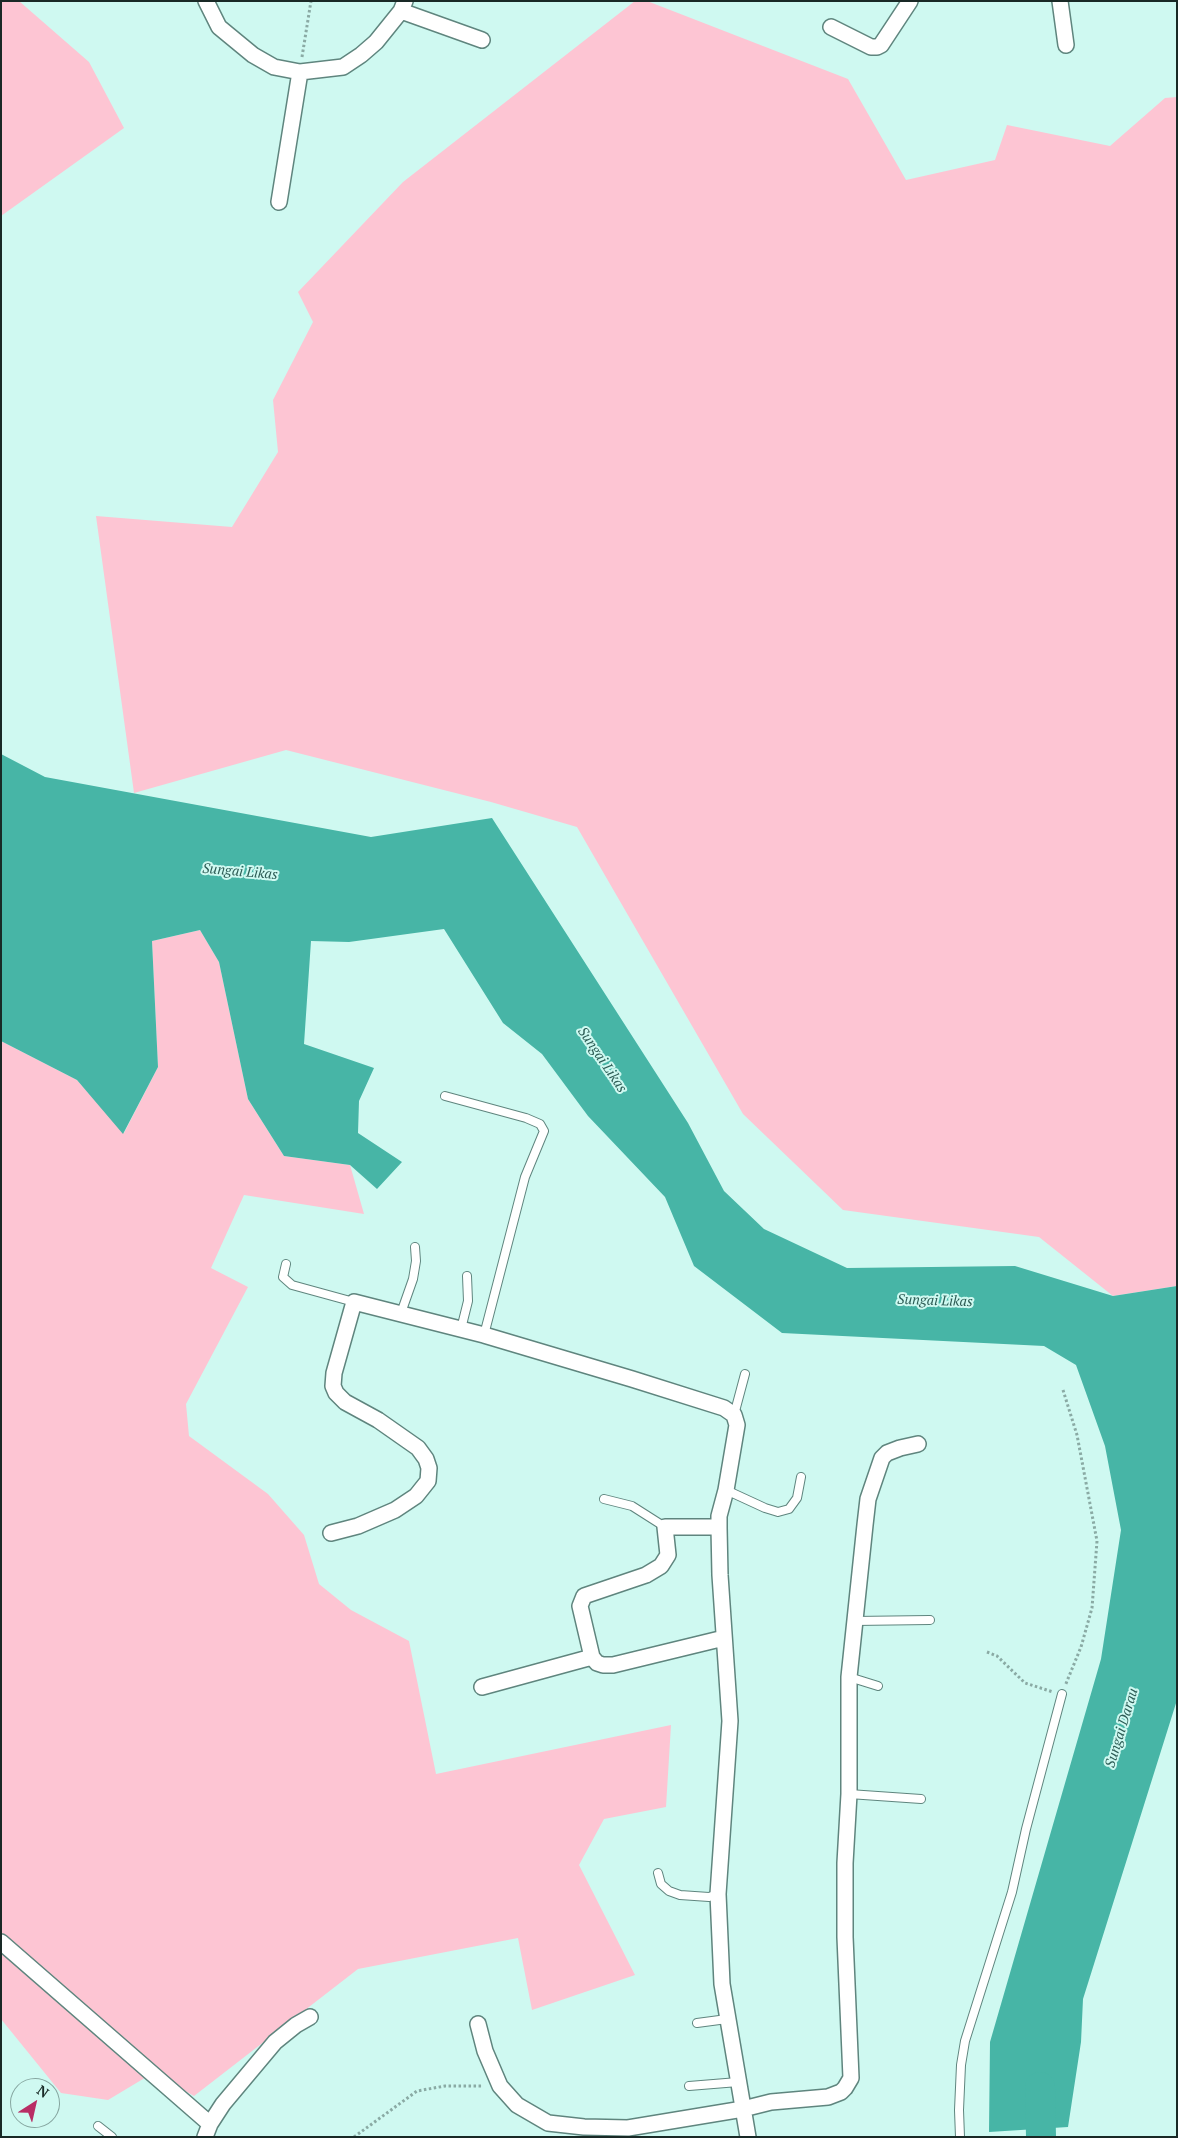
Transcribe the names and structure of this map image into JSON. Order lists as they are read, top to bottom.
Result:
{
  "water": ["Sungai Likas", "Sungai Darau"],
  "north": "top right"
}
